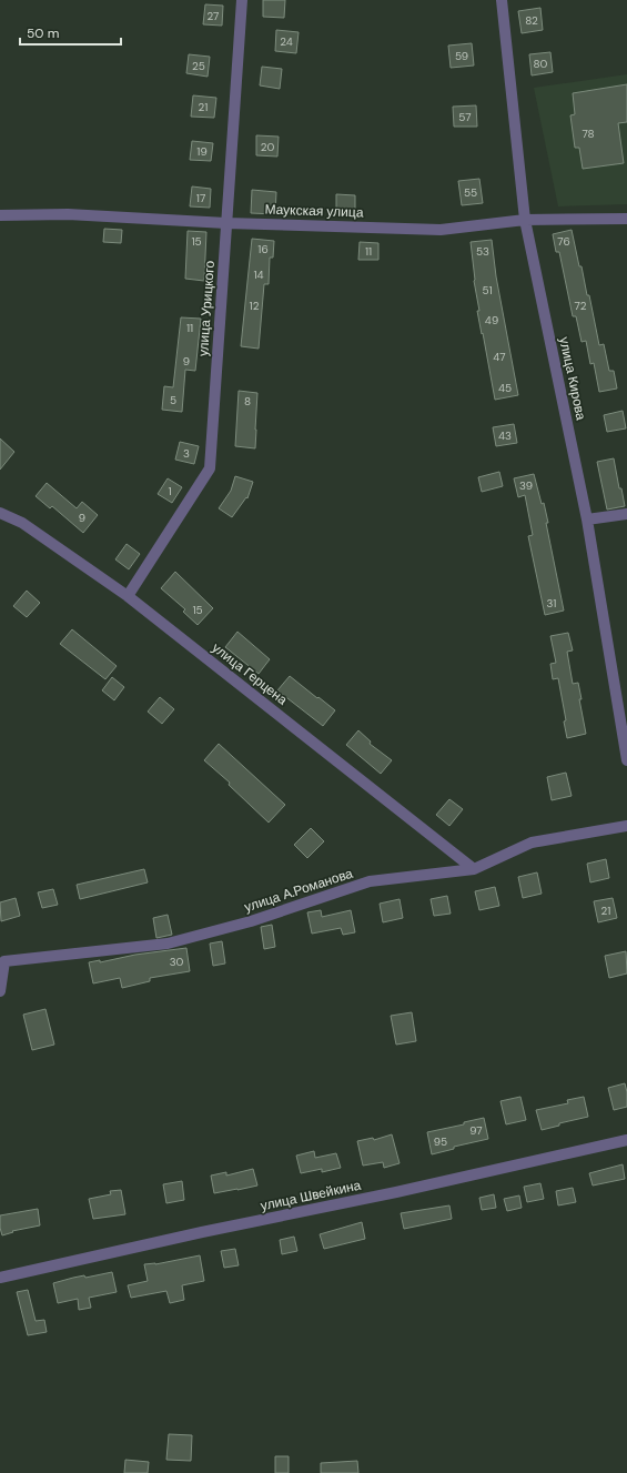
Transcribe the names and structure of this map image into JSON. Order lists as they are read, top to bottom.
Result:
{
  "streets": {
    "street": [
      "Маукская улица",
      "улица Урицкого",
      "улица Кирова",
      "улица Герцена",
      "улица А.Романова",
      "улица Швейкина"
    ]
  },
  "crossings": [
    ["Маукская улица", "улица Урицкого"],
    ["Маукская улица", "улица Кирова"],
    ["улица Урицкого", "улица Герцена"],
    ["улица Герцена", "улица А.Романова"]
  ],
  "house_numbers": [
    "27",
    "82",
    "24",
    "59",
    "80",
    "25",
    "21",
    "57",
    "78",
    "20",
    "19",
    "55",
    "17",
    "15",
    "76",
    "16",
    "11",
    "53",
    "14",
    "51",
    "12",
    "72",
    "49",
    "11",
    "47",
    "9",
    "45",
    "5",
    "8",
    "43",
    "3",
    "39",
    "1",
    "9",
    "31",
    "15",
    "21",
    "30",
    "97",
    "95"
  ],
  "scale_bar": "50 m"
}
